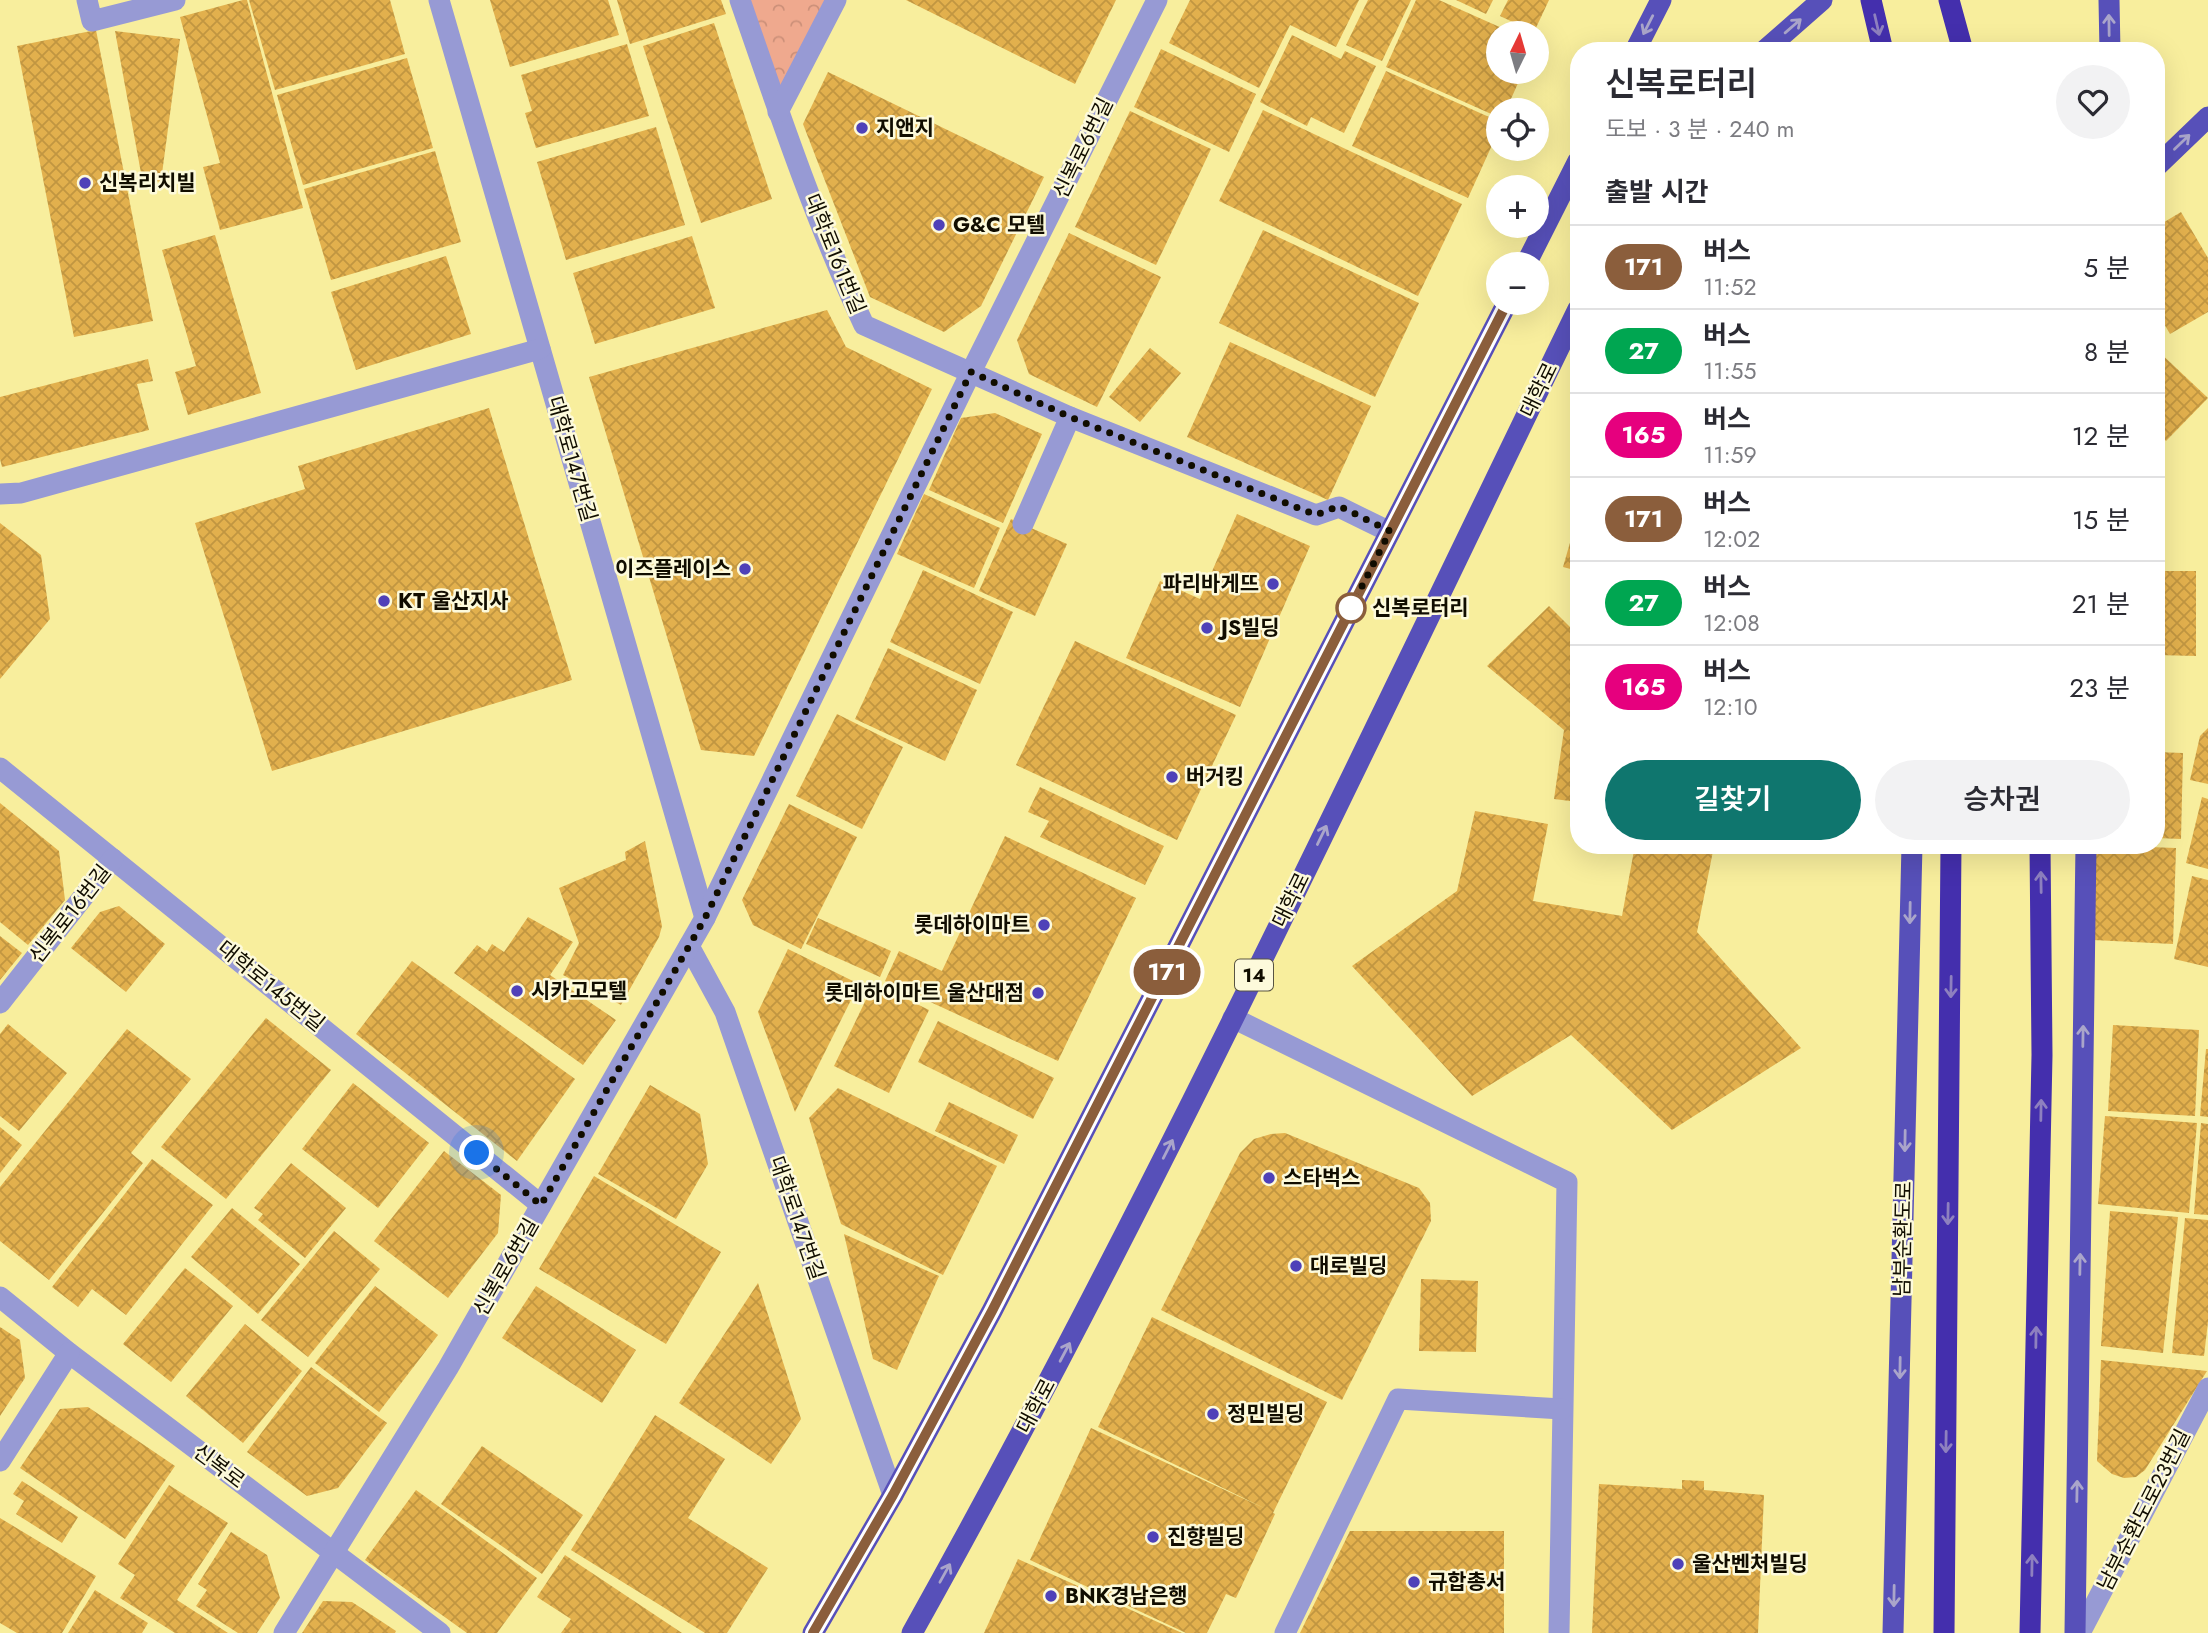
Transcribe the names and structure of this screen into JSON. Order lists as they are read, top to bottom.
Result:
{
  "streets": {
    "main road": ["대학로", "14", "남부순환도로"],
    "street": [
      "신복로6번길",
      "대학로161번길",
      "대학로147번길",
      "신복로16번길",
      "대학로145번길",
      "신복로",
      "남부순환도로23번길"
    ]
  },
  "crossings": [
    ["신복로6번길", "대학로161번길"],
    ["신복로6번길", "대학로147번길"],
    ["신복로6번길", "대학로145번길"],
    ["신복로6번길", "신복로"],
    ["신복로16번길", "대학로145번길"]
  ],
  "places": [
    "지앤지",
    "신복리치빌",
    "G&C 모텔",
    "이즈플레이스",
    "파리바게뜨",
    "KT 울산지사",
    "신복로터리",
    "JS빌딩",
    "버거킹",
    "롯데하이마트",
    "시카고모텔",
    "롯데하이마트 울산대점",
    "스타벅스",
    "대로빌딩",
    "정민빌딩",
    "진향빌딩",
    "울산벤처빌딩",
    "규합총서",
    "BNK경남은행"
  ],
  "lines": ["bus line 171"],
  "north": "top",
  "page": {
    "on_map": "171",
    "map_buttons": ["+", "−"],
    "heading": [
      ["신복로터리", "도보 · 3 분 · 240 m"],
      "출발 시간"
    ],
    "list": [
      {
        "mark": "171",
        "name": "버스",
        "note": "11:52",
        "value": "5 분"
      },
      {
        "mark": "27",
        "name": "버스",
        "note": "11:55",
        "value": "8 분"
      },
      {
        "mark": "165",
        "name": "버스",
        "note": "11:59",
        "value": "12 분"
      },
      {
        "mark": "171",
        "name": "버스",
        "note": "12:02",
        "value": "15 분"
      },
      {
        "mark": "27",
        "name": "버스",
        "note": "12:08",
        "value": "21 분"
      },
      {
        "mark": "165",
        "name": "버스",
        "note": "12:10",
        "value": "23 분"
      }
    ],
    "buttons": ["길찾기", "승차권"]
  }
}
